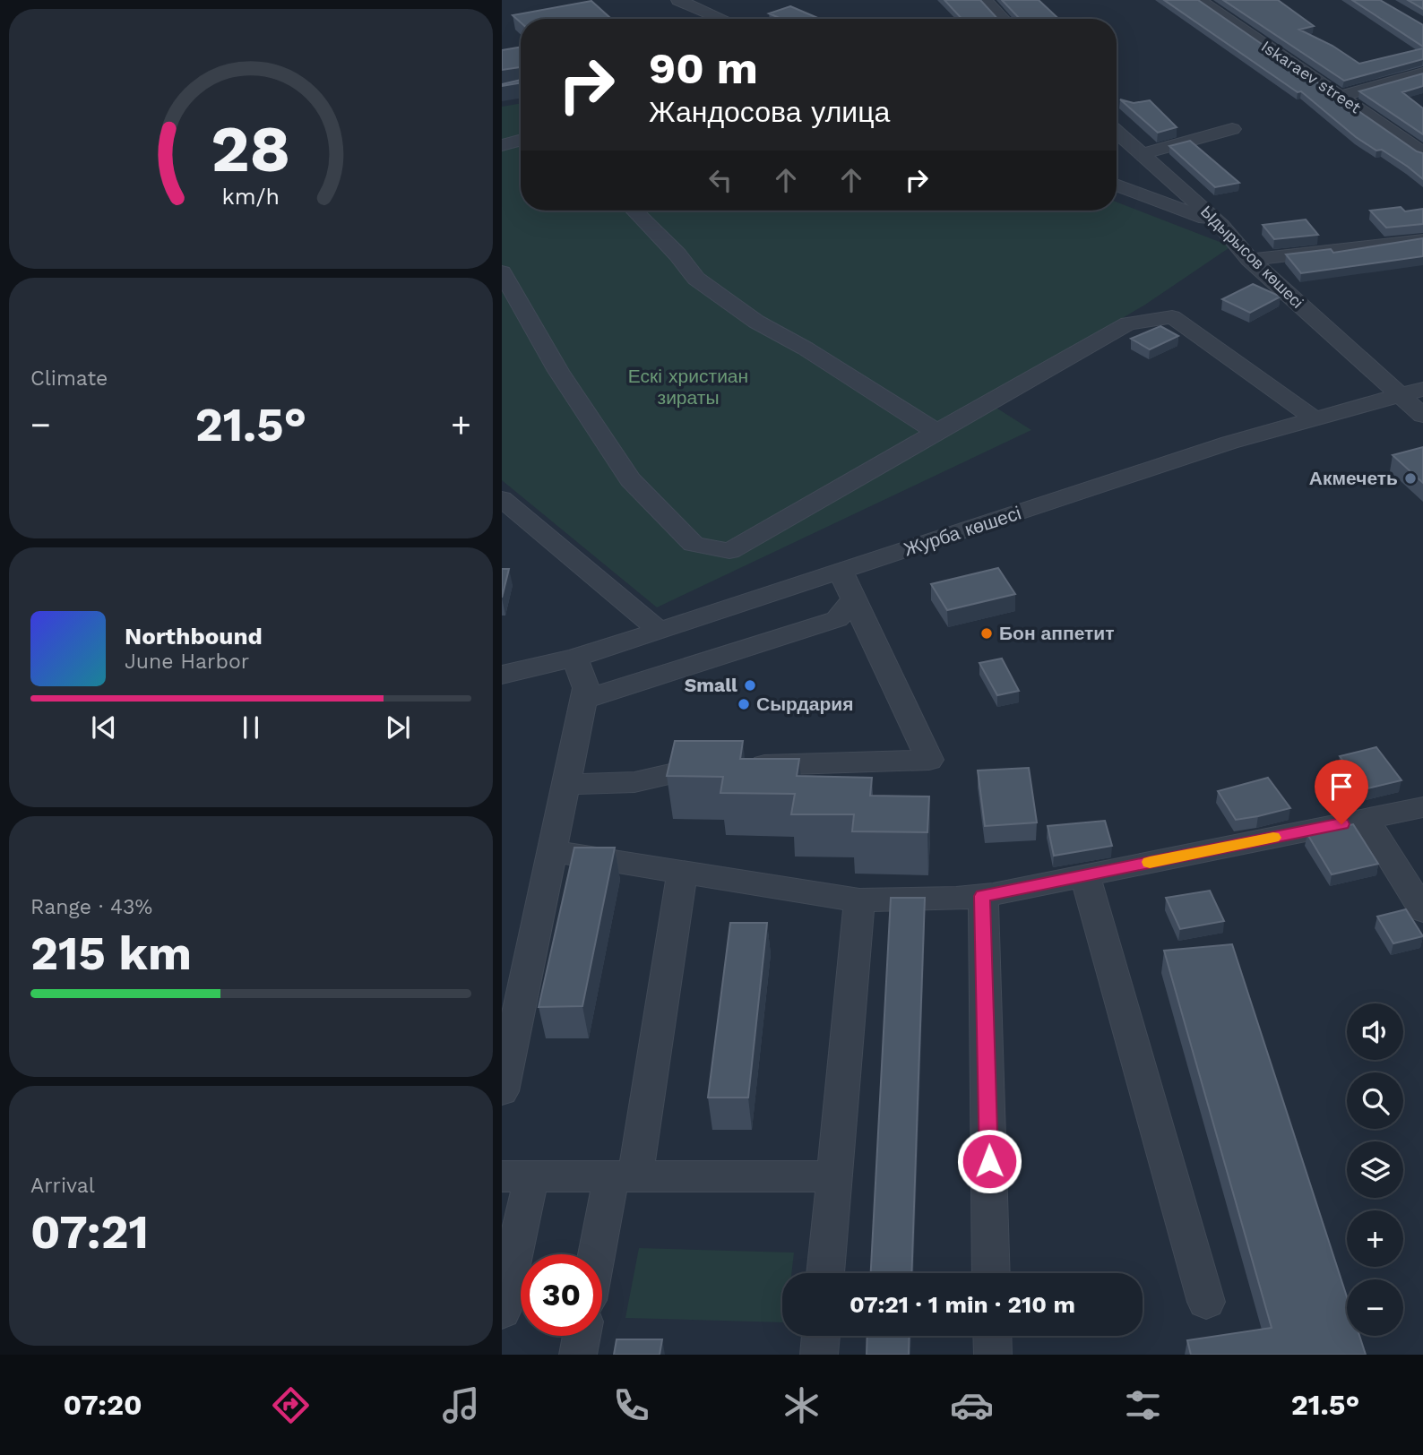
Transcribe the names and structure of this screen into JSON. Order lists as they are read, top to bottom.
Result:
{
  "streets": {
    "street": ["Iskaraev street", "Ыдырысов көшесі", "Журба көшесі"]
  },
  "crossings": [
    ["Ыдырысов көшесі", "Журба көшесі"]
  ],
  "parks": ["Ескі христиан зираты"],
  "places": [
    "Акмечеть",
    "Бон аппетит",
    "Small",
    "Сырдария"
  ],
  "page": {
    "turn": ["90 m", "Жандосова улица"],
    "tile": [
      "Climate",
      ["Range · 43%", "215 km"],
      ["Arrival", "07:21"]
    ],
    "heat": ["−", "21.5°", "+"],
    "song": ["Northbound", "June Harbor"],
    "map_buttons": ["+", "−"],
    "limit": "30",
    "trip": "07:21 · 1 min · 210 m",
    "tabs": ["07:20", "21.5°"],
    "gauge": ["28", "km/h"]
  }
}
